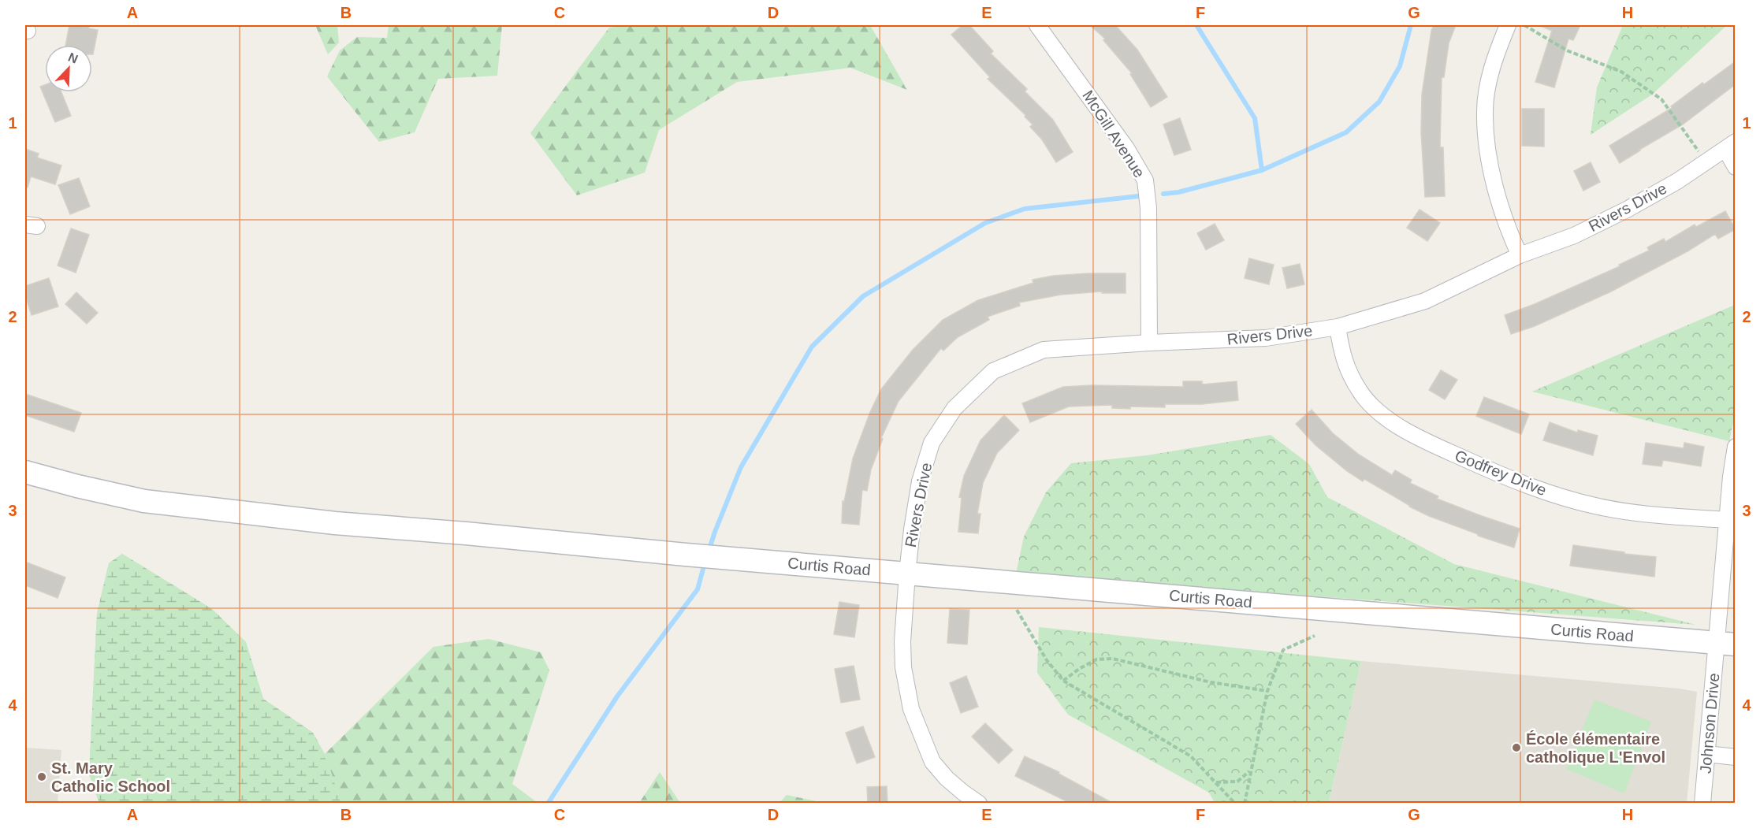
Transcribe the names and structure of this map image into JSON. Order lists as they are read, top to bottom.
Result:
{
  "streets": {
    "main road": ["Curtis Road"],
    "street": [
      "McGill Avenue",
      "Rivers Drive",
      "Godfrey Drive",
      "Johnson Drive"
    ]
  },
  "crossings": [
    ["McGill Avenue", "Rivers Drive"],
    ["Rivers Drive", "Godfrey Drive"],
    ["Rivers Drive", "Curtis Road"],
    ["Godfrey Drive", "Johnson Drive"],
    ["Curtis Road", "Johnson Drive"]
  ],
  "places": ["École élémentaire catholique L'Envol", "St. Mary Catholic School"],
  "north": "top right",
  "grid": {
    "columns": [
      "A",
      "B",
      "C",
      "D",
      "E",
      "F",
      "G",
      "H"
    ],
    "rows": [
      "1",
      "2",
      "3",
      "4"
    ]
  }
}
